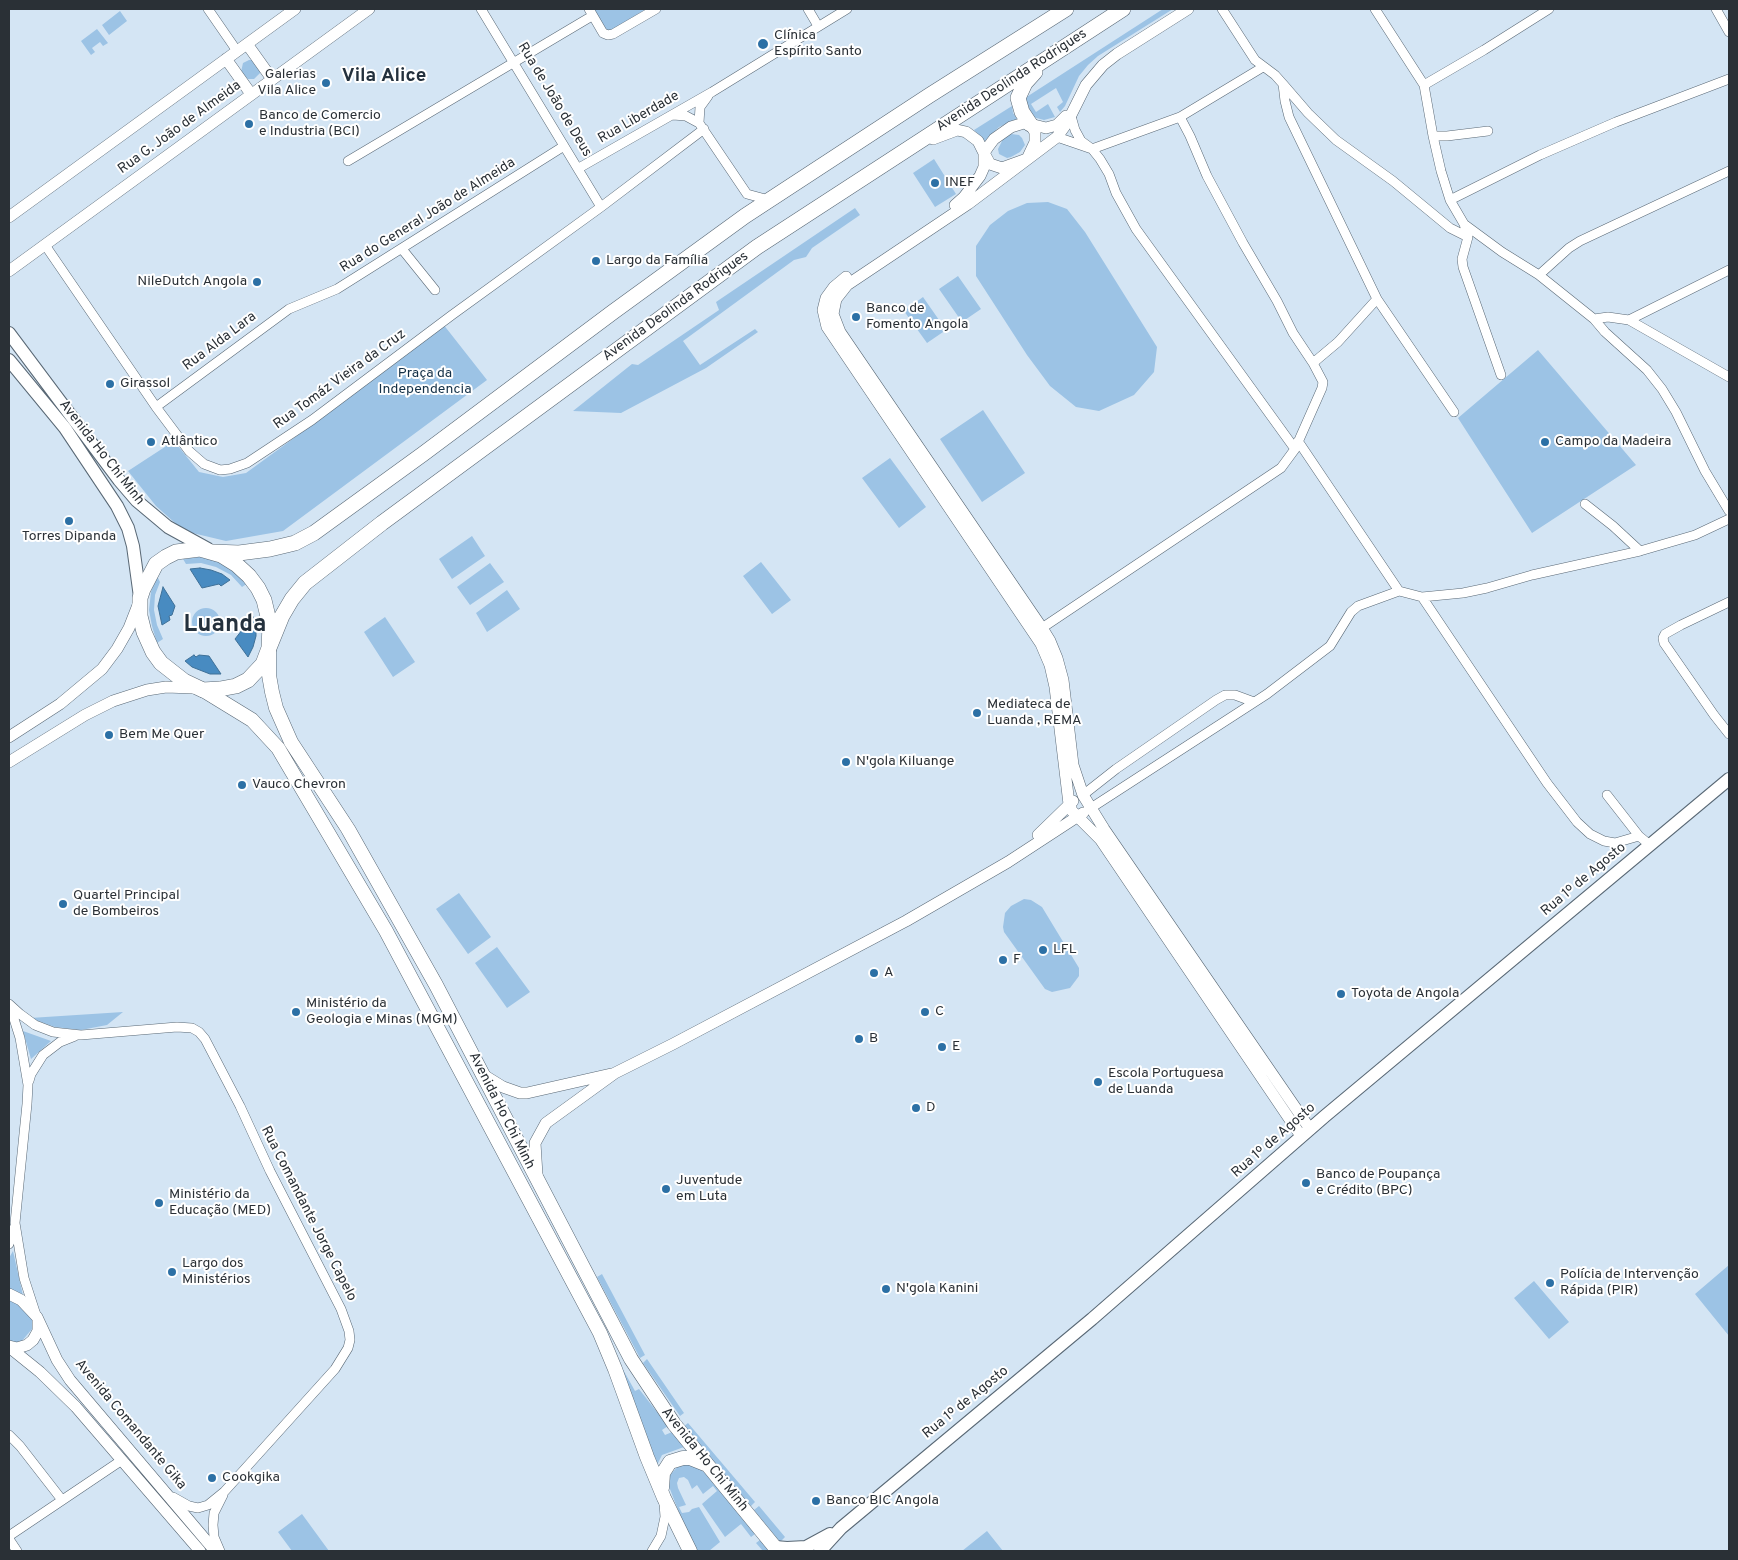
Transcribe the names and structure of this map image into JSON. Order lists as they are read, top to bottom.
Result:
{
  "streets": {
    "highway": ["Avenida Deolinda Rodrigues"],
    "main road": ["Avenida Ho Chi Minh", "Rua 1º de Agosto"],
    "street": [
      "Rua de João de Deus",
      "Rua Liberdade",
      "Rua G. João de Almeida",
      "Rua do General João de Almeida",
      "Rua Alda Lara",
      "Rua Tomáz Vieira da Cruz",
      "Rua Comandante Jorge Capelo",
      "Avenida Comandante Gika"
    ]
  },
  "crossings": [
    ["Avenida Deolinda Rodrigues", "Avenida Ho Chi Minh"],
    ["Rua de João de Deus", "Rua Liberdade"],
    ["Rua de João de Deus", "Rua do General João de Almeida"],
    ["Rua de João de Deus", "Rua Tomáz Vieira da Cruz"],
    ["Rua G. João de Almeida", "Rua Tomáz Vieira da Cruz"],
    ["Rua do General João de Almeida", "Rua Alda Lara"],
    ["Rua Alda Lara", "Rua Tomáz Vieira da Cruz"],
    ["Rua Comandante Jorge Capelo", "Avenida Comandante Gika"]
  ],
  "districts": ["Vila Alice", "Luanda"],
  "parks": ["Praça da Independencia"],
  "places": [
    "Clínica Espírito Santo",
    "Galerias Vila Alice",
    "Banco de Comercio e Industria (BCI)",
    "INEF",
    "Largo da Família",
    "NileDutch Angola",
    "Banco de Fomento Angola",
    "Girassol",
    "Atlântico",
    "Campo da Madeira",
    "Torres Dipanda",
    "Mediateca de Luanda , REMA",
    "Bem Me Quer",
    "N'gola Kiluange",
    "Vauco Chevron",
    "Quartel Principal de Bombeiros",
    "LFL",
    "F",
    "A",
    "Toyota de Angola",
    "Ministério da Geologia e Minas (MGM)",
    "C",
    "B",
    "E",
    "Escola Portuguesa de Luanda",
    "D",
    "Banco de Poupança e Crédito (BPC)",
    "Juventude em Luta",
    "Ministério da Educação (MED)",
    "Largo dos Ministérios",
    "Polícia de Intervenção Rápida (PIR)",
    "N'gola Kanini",
    "Cookgika",
    "Banco BIC Angola"
  ]
}
